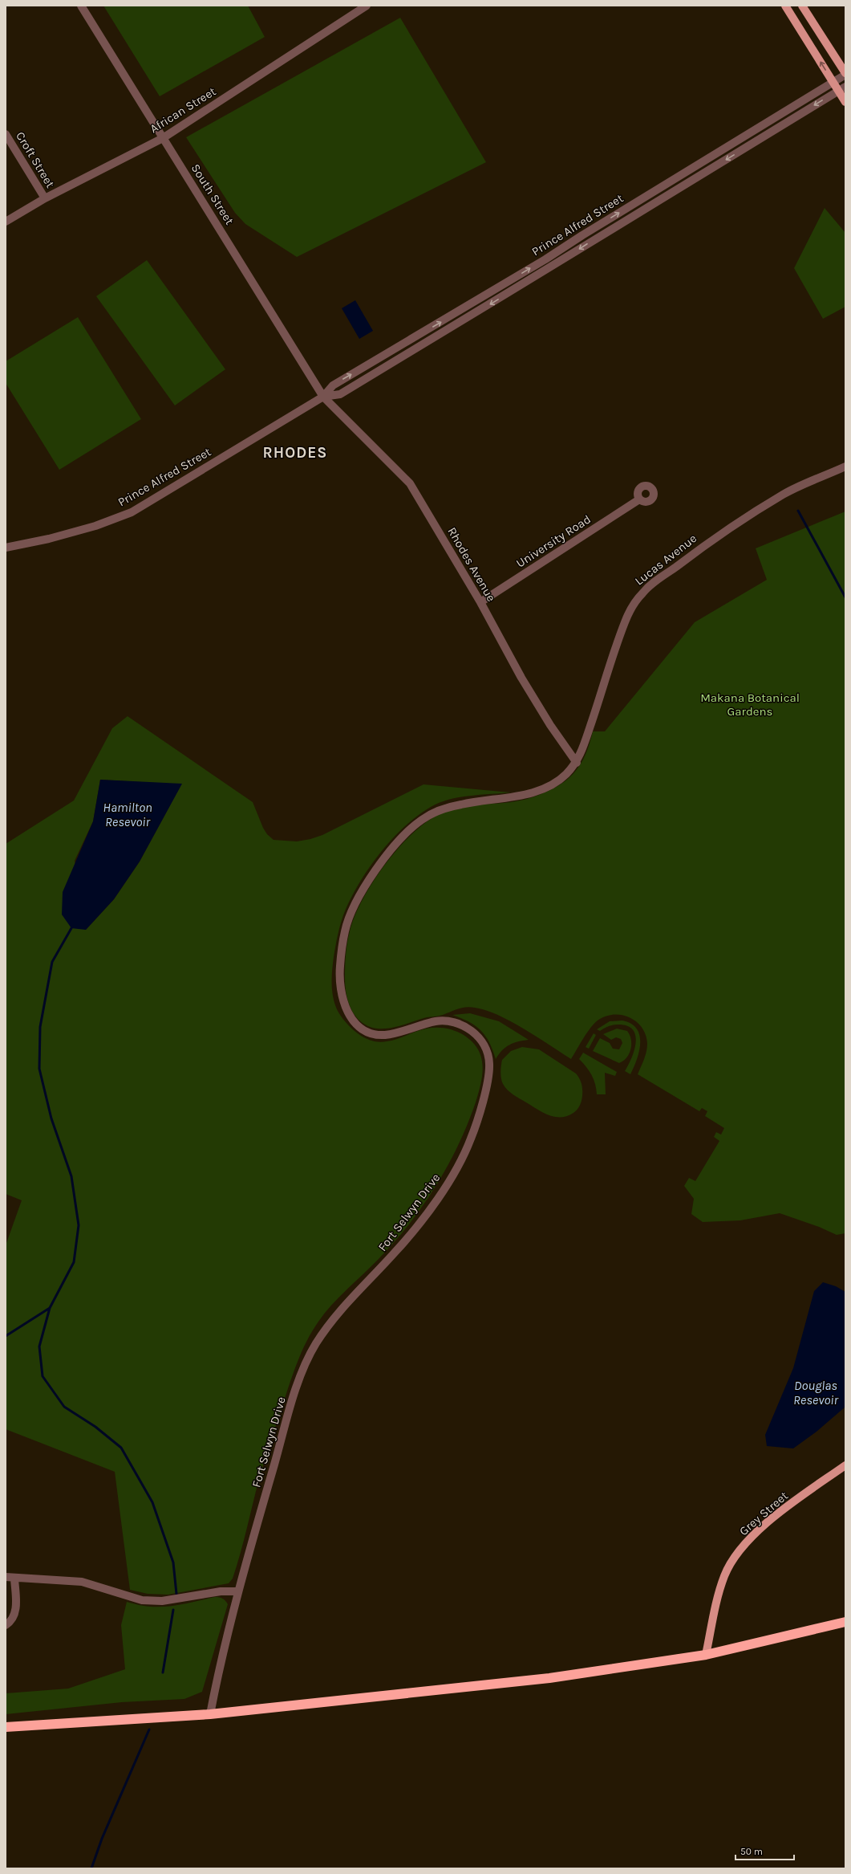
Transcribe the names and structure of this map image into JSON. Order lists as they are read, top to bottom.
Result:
{
  "streets": {
    "main road": ["Grey Street"],
    "street": [
      "African Street",
      "Croft Street",
      "South Street",
      "Prince Alfred Street",
      "University Road",
      "Lucas Avenue",
      "Rhodes Avenue",
      "Fort Selwyn Drive"
    ]
  },
  "crossings": [
    ["African Street", "Croft Street"],
    ["African Street", "South Street"],
    ["South Street", "Prince Alfred Street"],
    ["South Street", "Rhodes Avenue"],
    ["Prince Alfred Street", "Rhodes Avenue"],
    ["University Road", "Rhodes Avenue"],
    ["Lucas Avenue", "Rhodes Avenue"],
    ["Lucas Avenue", "Fort Selwyn Drive"]
  ],
  "districts": ["RHODES"],
  "water": ["Hamilton Resevoir", "Douglas Resevoir"],
  "parks": ["Makana Botanical Gardens"],
  "scale_bar": "50 m"
}
